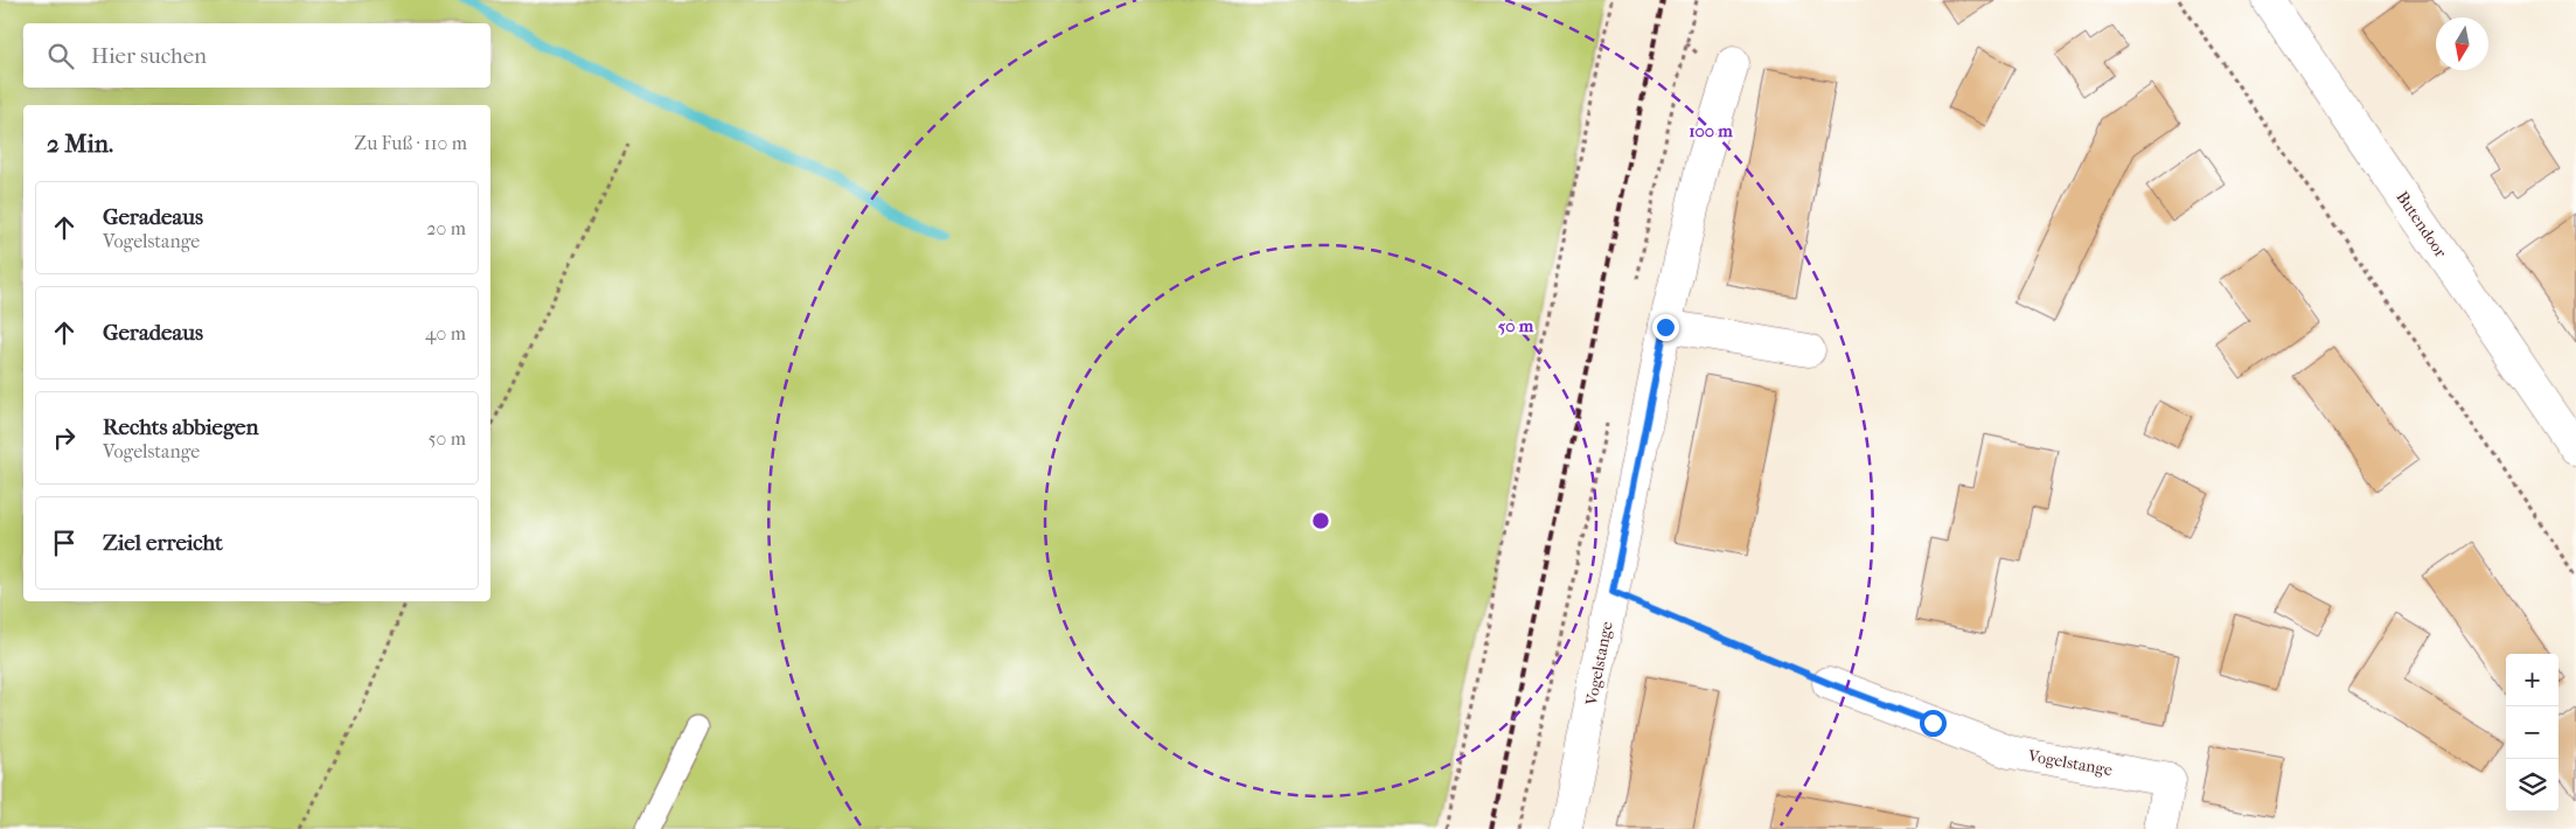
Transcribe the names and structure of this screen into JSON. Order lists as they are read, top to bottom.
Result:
{
  "streets": {
    "street": ["Butendoor", "Vogelstange"]
  },
  "north": "bottom",
  "page": {
    "search": "Hier suchen",
    "heading": ["2 Min.", "Zu Fuß · 110 m"],
    "list": [
      ["Geradeaus", "Vogelstange", "20 m"],
      ["Geradeaus", "40 m"],
      ["Rechts abbiegen", "Vogelstange", "50 m"],
      "Ziel erreicht"
    ],
    "map_buttons": ["+", "−"]
  },
  "rings": ["100 m", "50 m"]
}
